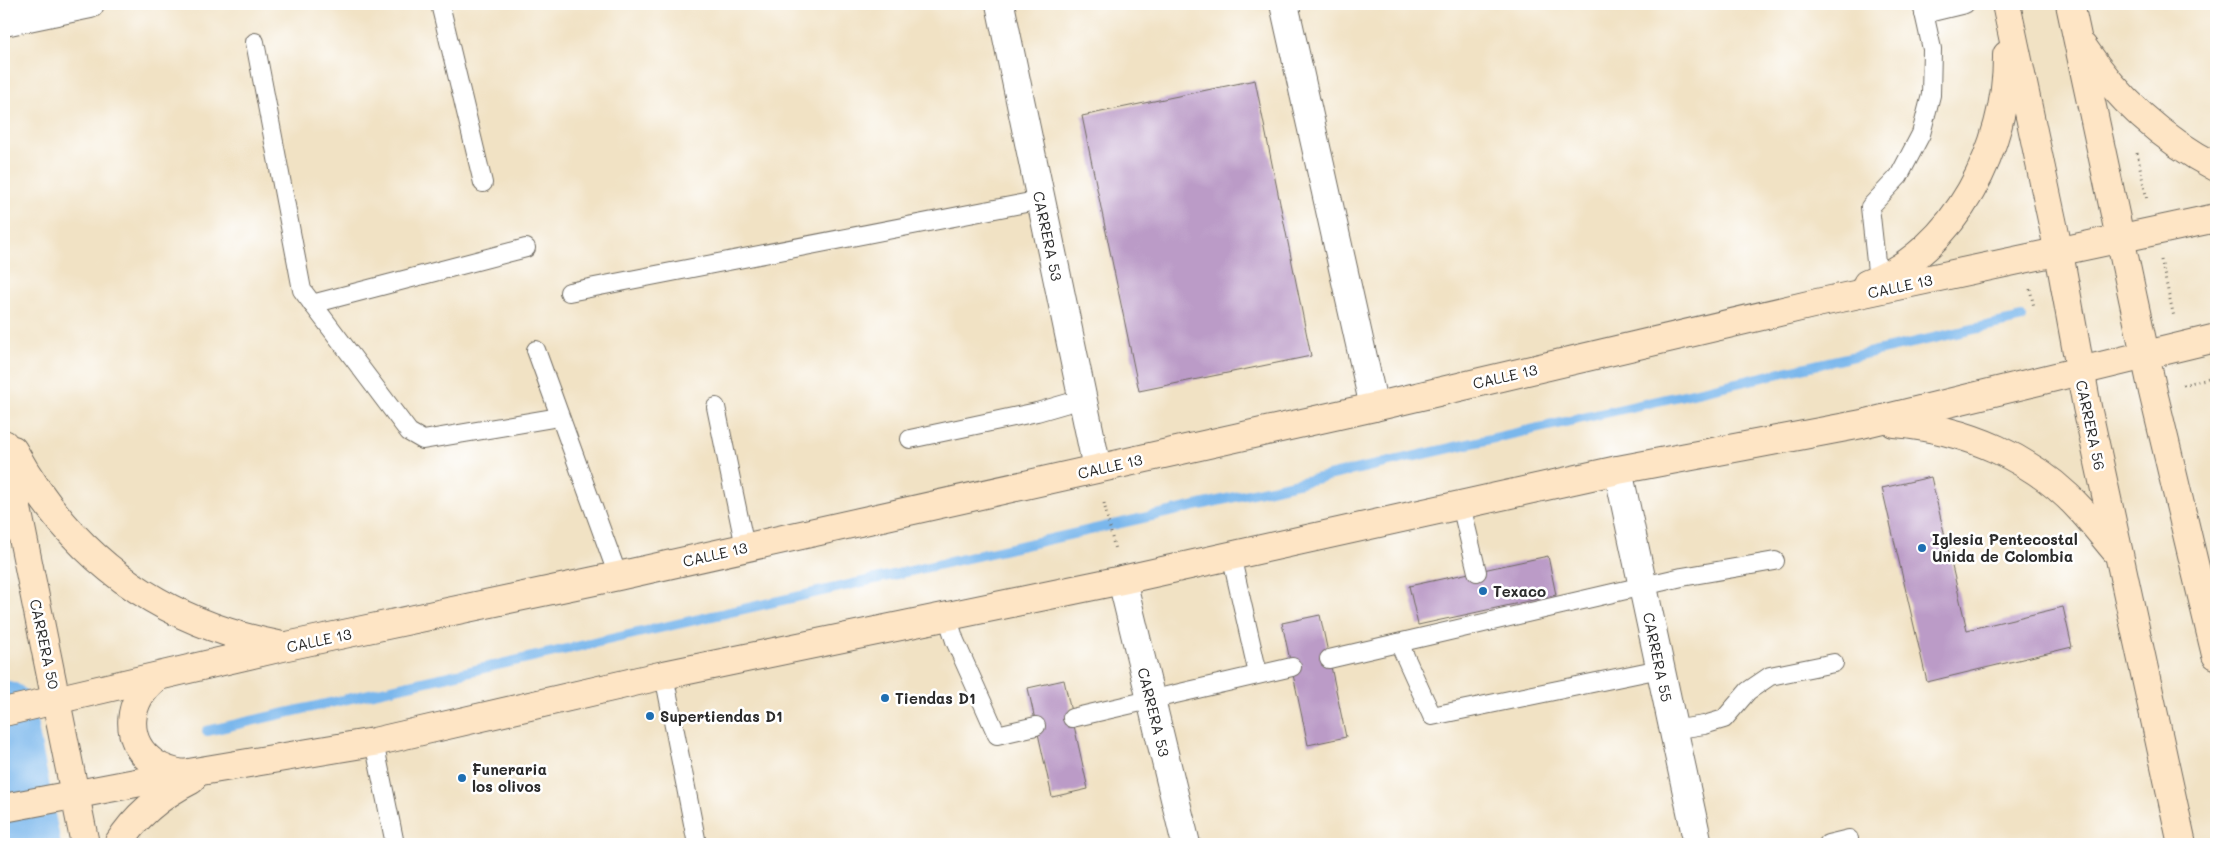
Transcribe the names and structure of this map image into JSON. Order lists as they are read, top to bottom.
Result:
{
  "streets": {
    "main road": ["CALLE 13", "CARRERA 56", "CARRERA 50"],
    "street": ["CARRERA 53", "CARRERA 55"]
  },
  "crossings": [
    ["CARRERA 53", "CALLE 13"],
    ["CALLE 13", "CARRERA 56"],
    ["CALLE 13", "CARRERA 50"]
  ],
  "places": [
    "Iglesia Pentecostal Unida de Colombia",
    "Texaco",
    "Tiendas D1",
    "Supertiendas D1",
    "Funeraria los olivos"
  ]
}
